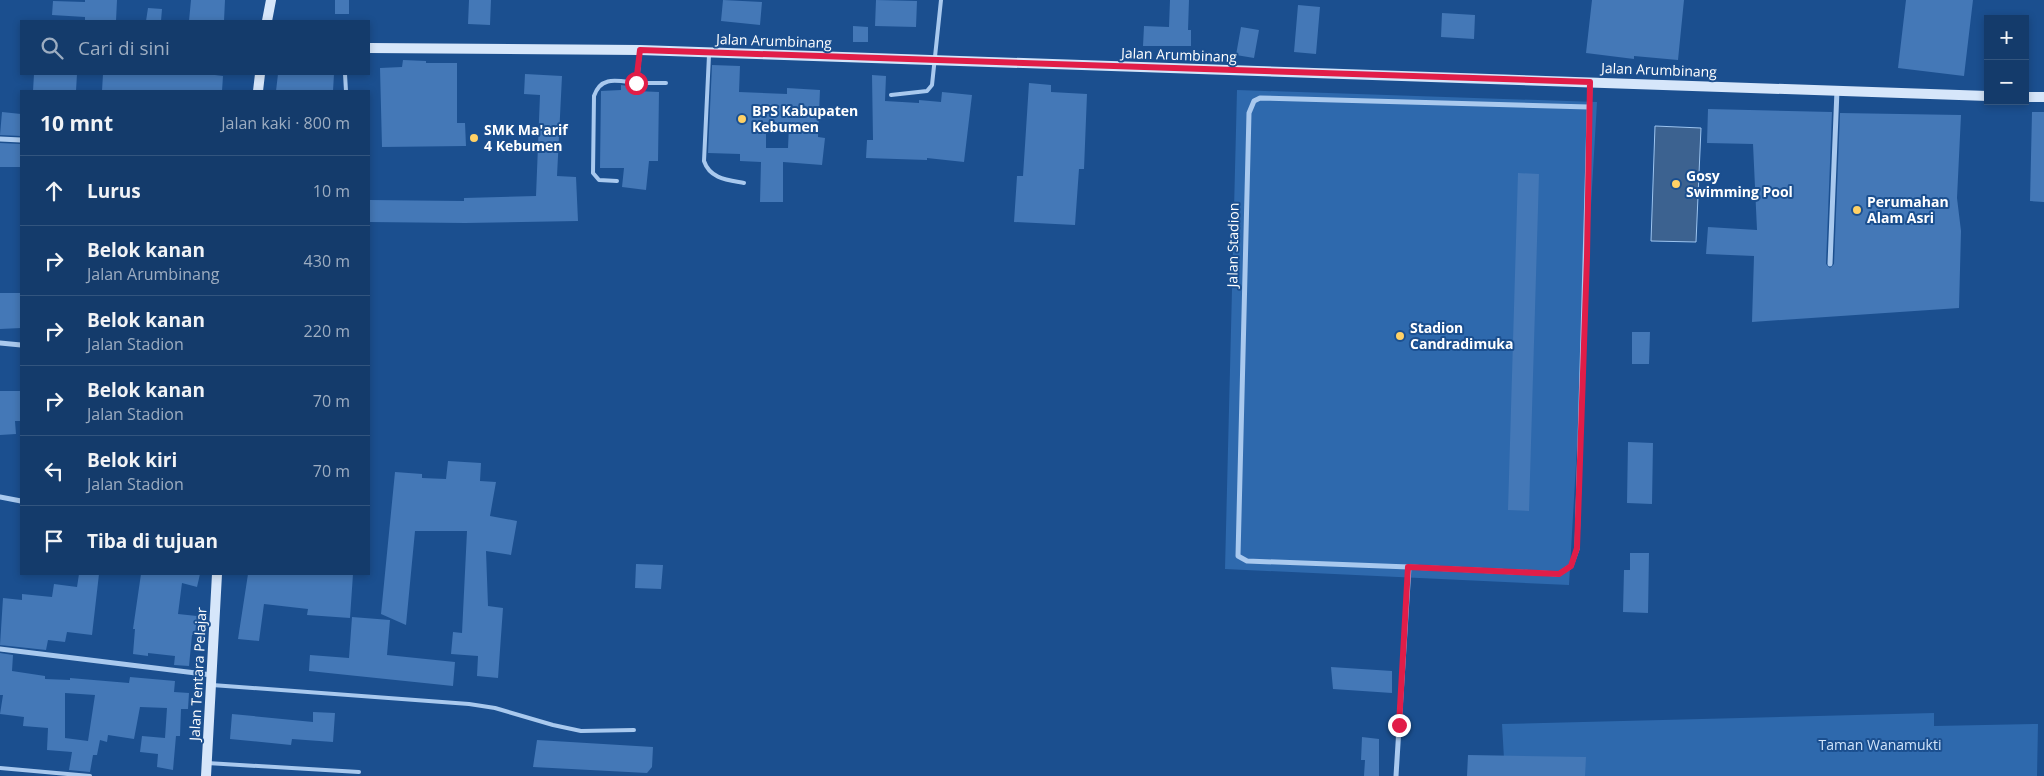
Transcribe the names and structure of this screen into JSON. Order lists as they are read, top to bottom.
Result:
{
  "streets": {
    "main road": ["Jalan Arumbinang", "Jalan Tentara Pelajar"],
    "street": ["Jalan Stadion"]
  },
  "crossings": [
    ["Jalan Arumbinang", "Jalan Stadion"]
  ],
  "parks": ["Taman Wanamukti"],
  "places": [
    "BPS Kabupaten Kebumen",
    "SMK Ma'arif 4 Kebumen",
    "Gosy Swimming Pool",
    "Perumahan Alam Asri",
    "Stadion Candradimuka"
  ],
  "page": {
    "map_buttons": ["+", "−"],
    "search": "Cari di sini",
    "heading": ["10 mnt", "Jalan kaki · 800 m"],
    "list": [
      ["Lurus", "10 m"],
      ["Belok kanan", "Jalan Arumbinang", "430 m"],
      ["Belok kanan", "Jalan Stadion", "220 m"],
      ["Belok kanan", "Jalan Stadion", "70 m"],
      ["Belok kiri", "Jalan Stadion", "70 m"],
      "Tiba di tujuan"
    ]
  }
}
